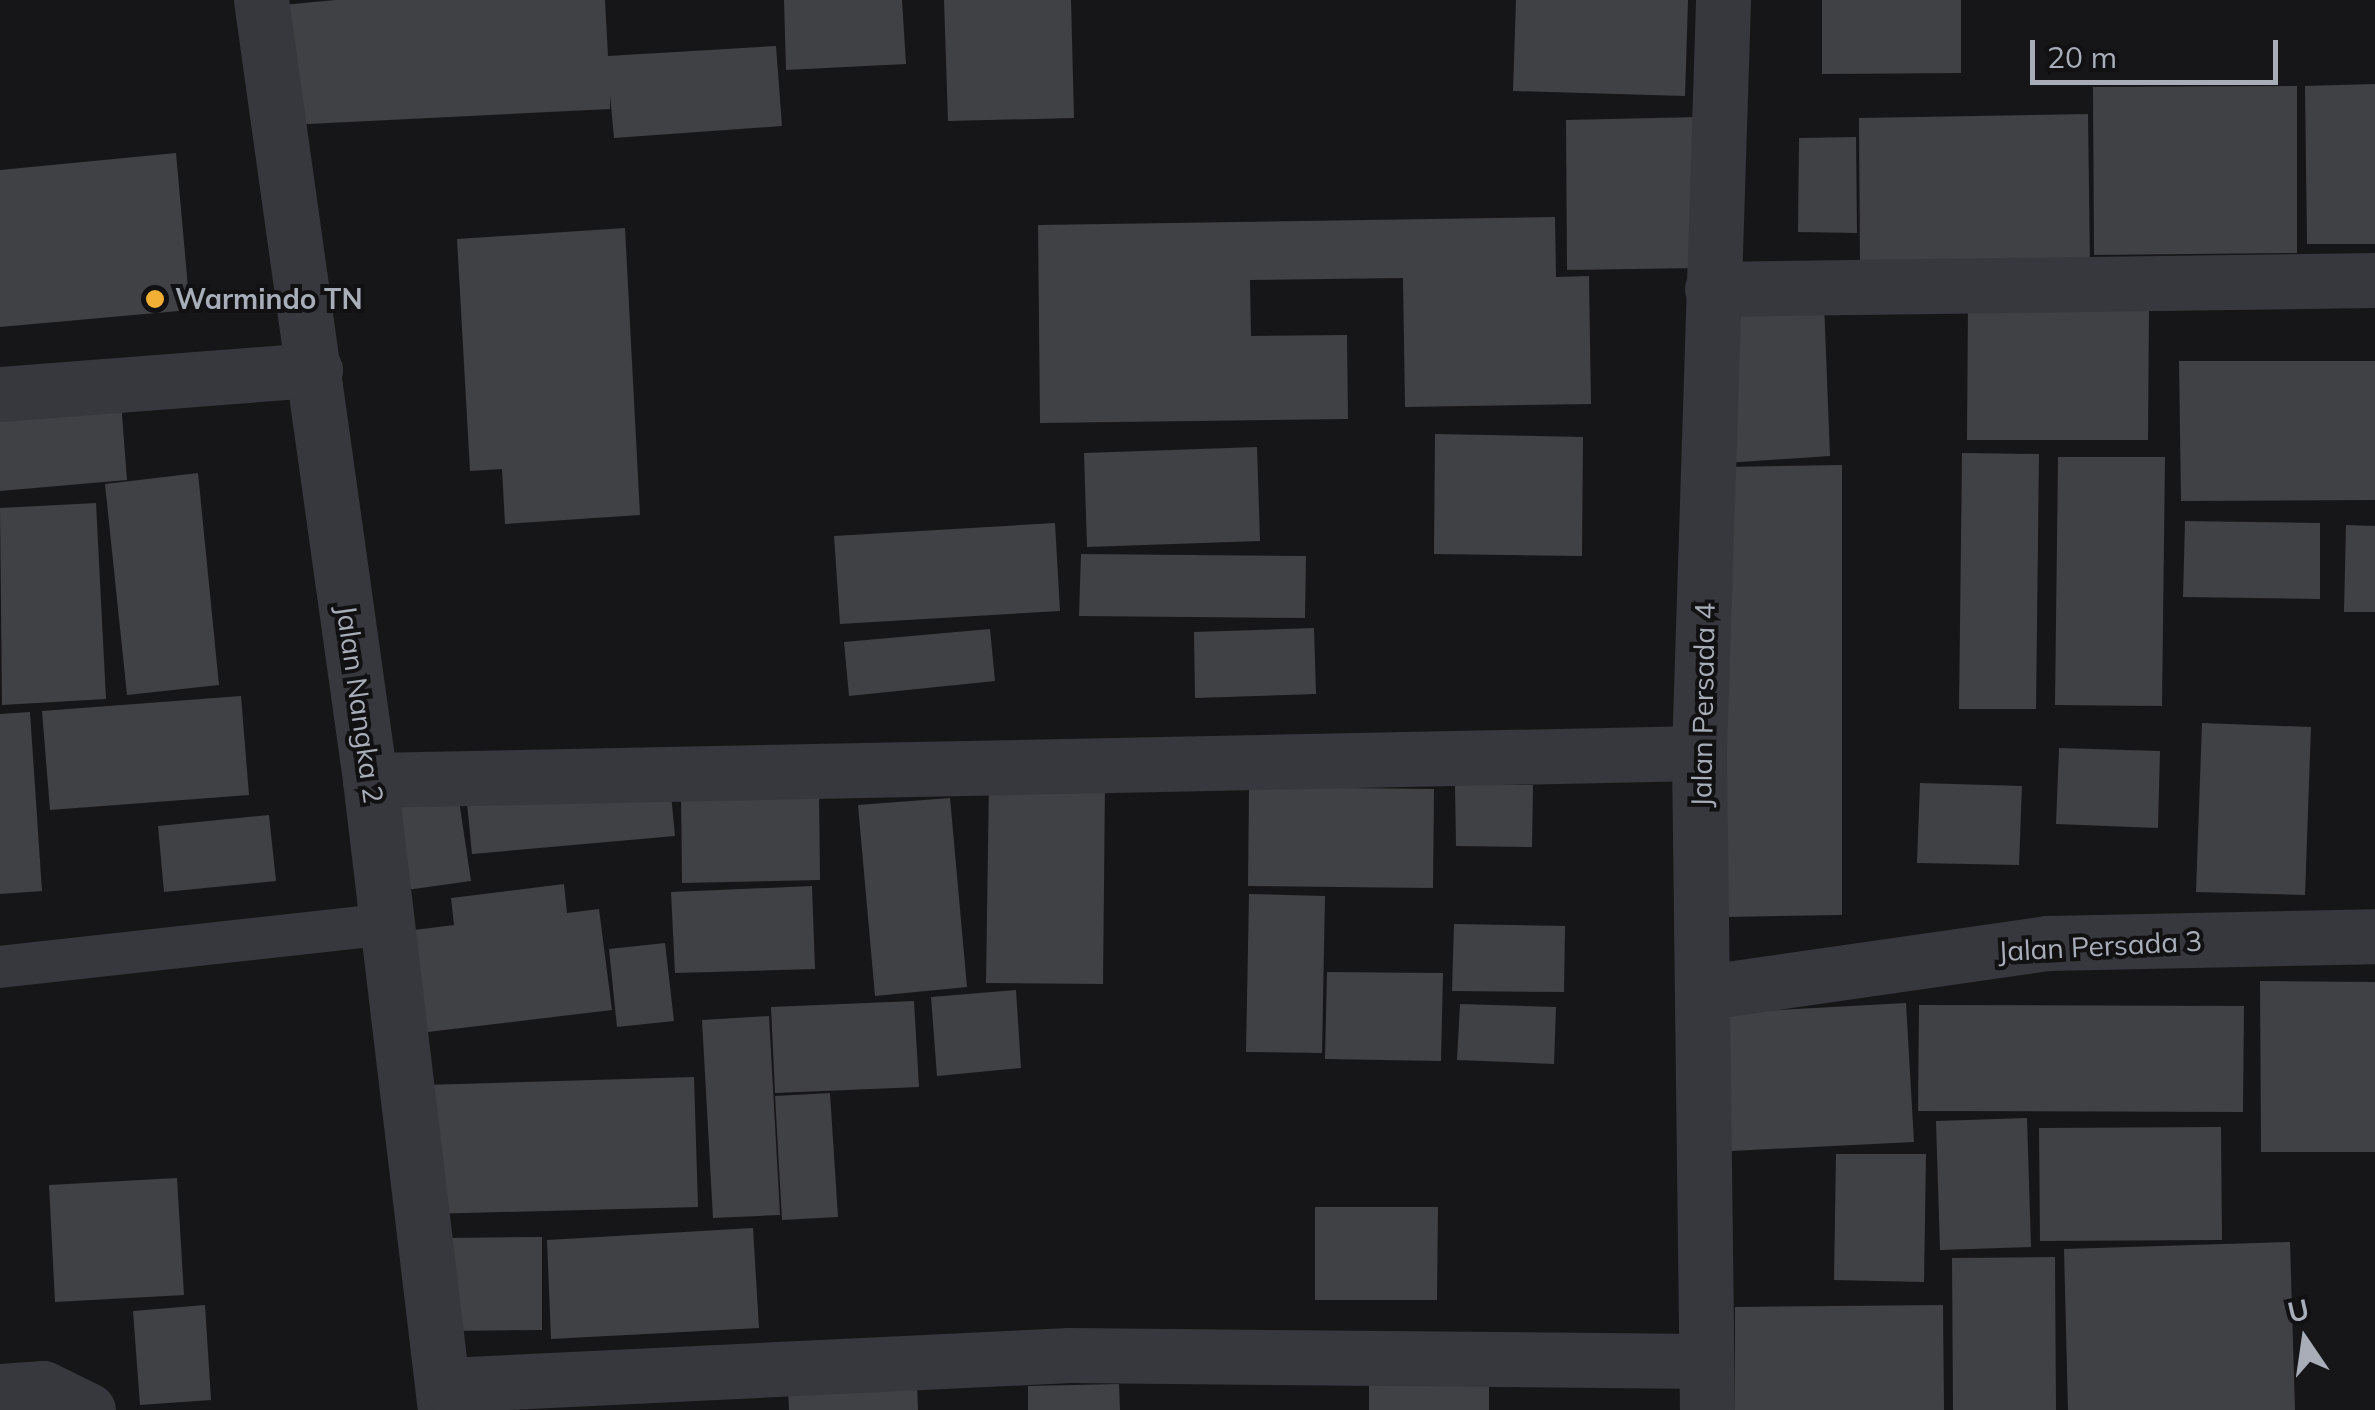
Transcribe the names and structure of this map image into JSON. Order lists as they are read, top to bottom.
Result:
{
  "streets": {
    "street": ["Jalan Nangka 2", "Jalan Persada 4", "Jalan Persada 3"]
  },
  "crossings": [
    ["Jalan Persada 4", "Jalan Persada 3"]
  ],
  "places": ["Warmindo TN"],
  "scale_bar": "20 m",
  "north": "top"
}
